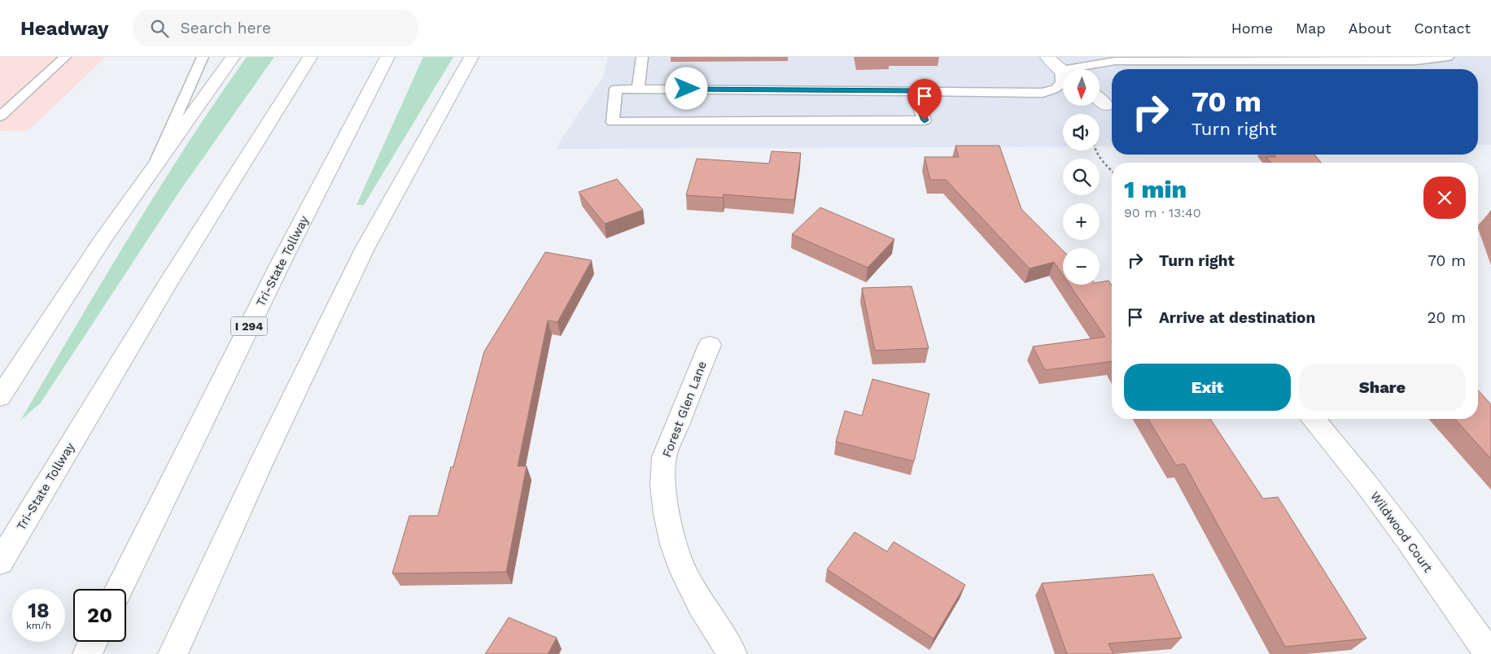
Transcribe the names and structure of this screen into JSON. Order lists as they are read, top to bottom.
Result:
{
  "streets": {
    "main road": [
      "Tri-State Tollway",
      "I 294",
      "Forest Glen Lane",
      "Wildwood Court"
    ]
  },
  "north": "bottom",
  "page": {
    "header": "Headway",
    "search": "Search here",
    "nav": [
      "Home",
      "Map",
      "About",
      "Contact"
    ],
    "map_buttons": ["+", "−"],
    "turn": ["70 m", "Turn right"],
    "heading": ["1 min", "90 m · 13:40"],
    "list": [
      {
        "name": "Turn right",
        "value": "70 m"
      },
      {
        "name": "Arrive at destination",
        "value": "20 m"
      }
    ],
    "buttons": ["Exit", "Share"],
    "speed": "18 km/h",
    "limit": "20"
  }
}
